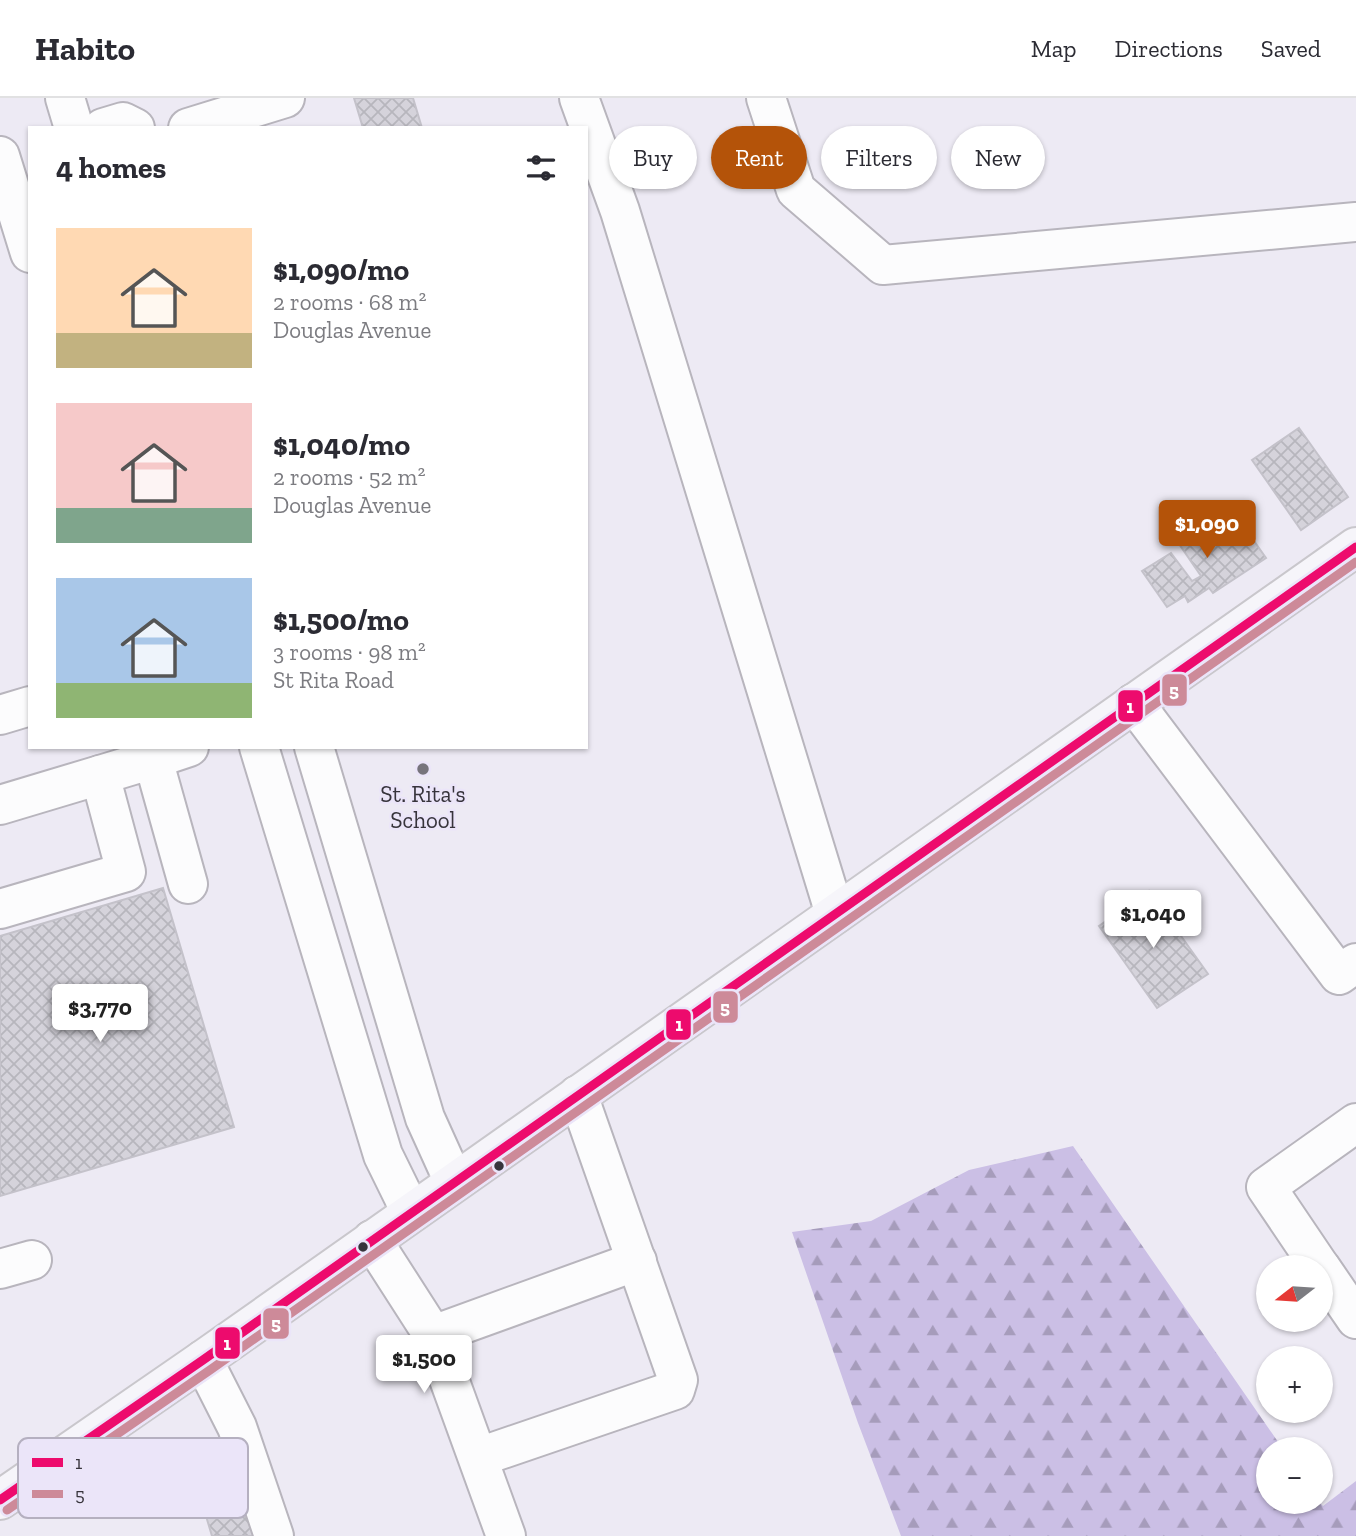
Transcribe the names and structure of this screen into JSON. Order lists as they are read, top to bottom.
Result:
{
  "places": ["St. Rita's School"],
  "lines": ["transit line 1", "transit line 5"],
  "legend": ["1", "5"],
  "north": "left",
  "page": {
    "header": "Habito",
    "nav": ["Map", "Directions", "Saved"],
    "chip": [
      "Buy",
      "Rent",
      "Filters",
      "New"
    ],
    "heading": "4 homes",
    "list": [
      {
        "name": "$1,090/mo",
        "note": "2 rooms · 68 m² · Douglas Avenue"
      },
      {
        "name": "$1,040/mo",
        "note": "2 rooms · 52 m² · Douglas Avenue"
      },
      {
        "name": "$1,500/mo",
        "note": "3 rooms · 98 m² · St Rita Road"
      }
    ],
    "price": [
      "$1,090",
      "$1,040",
      "$3,770",
      "$1,500"
    ],
    "map_buttons": ["+", "−"]
  }
}
